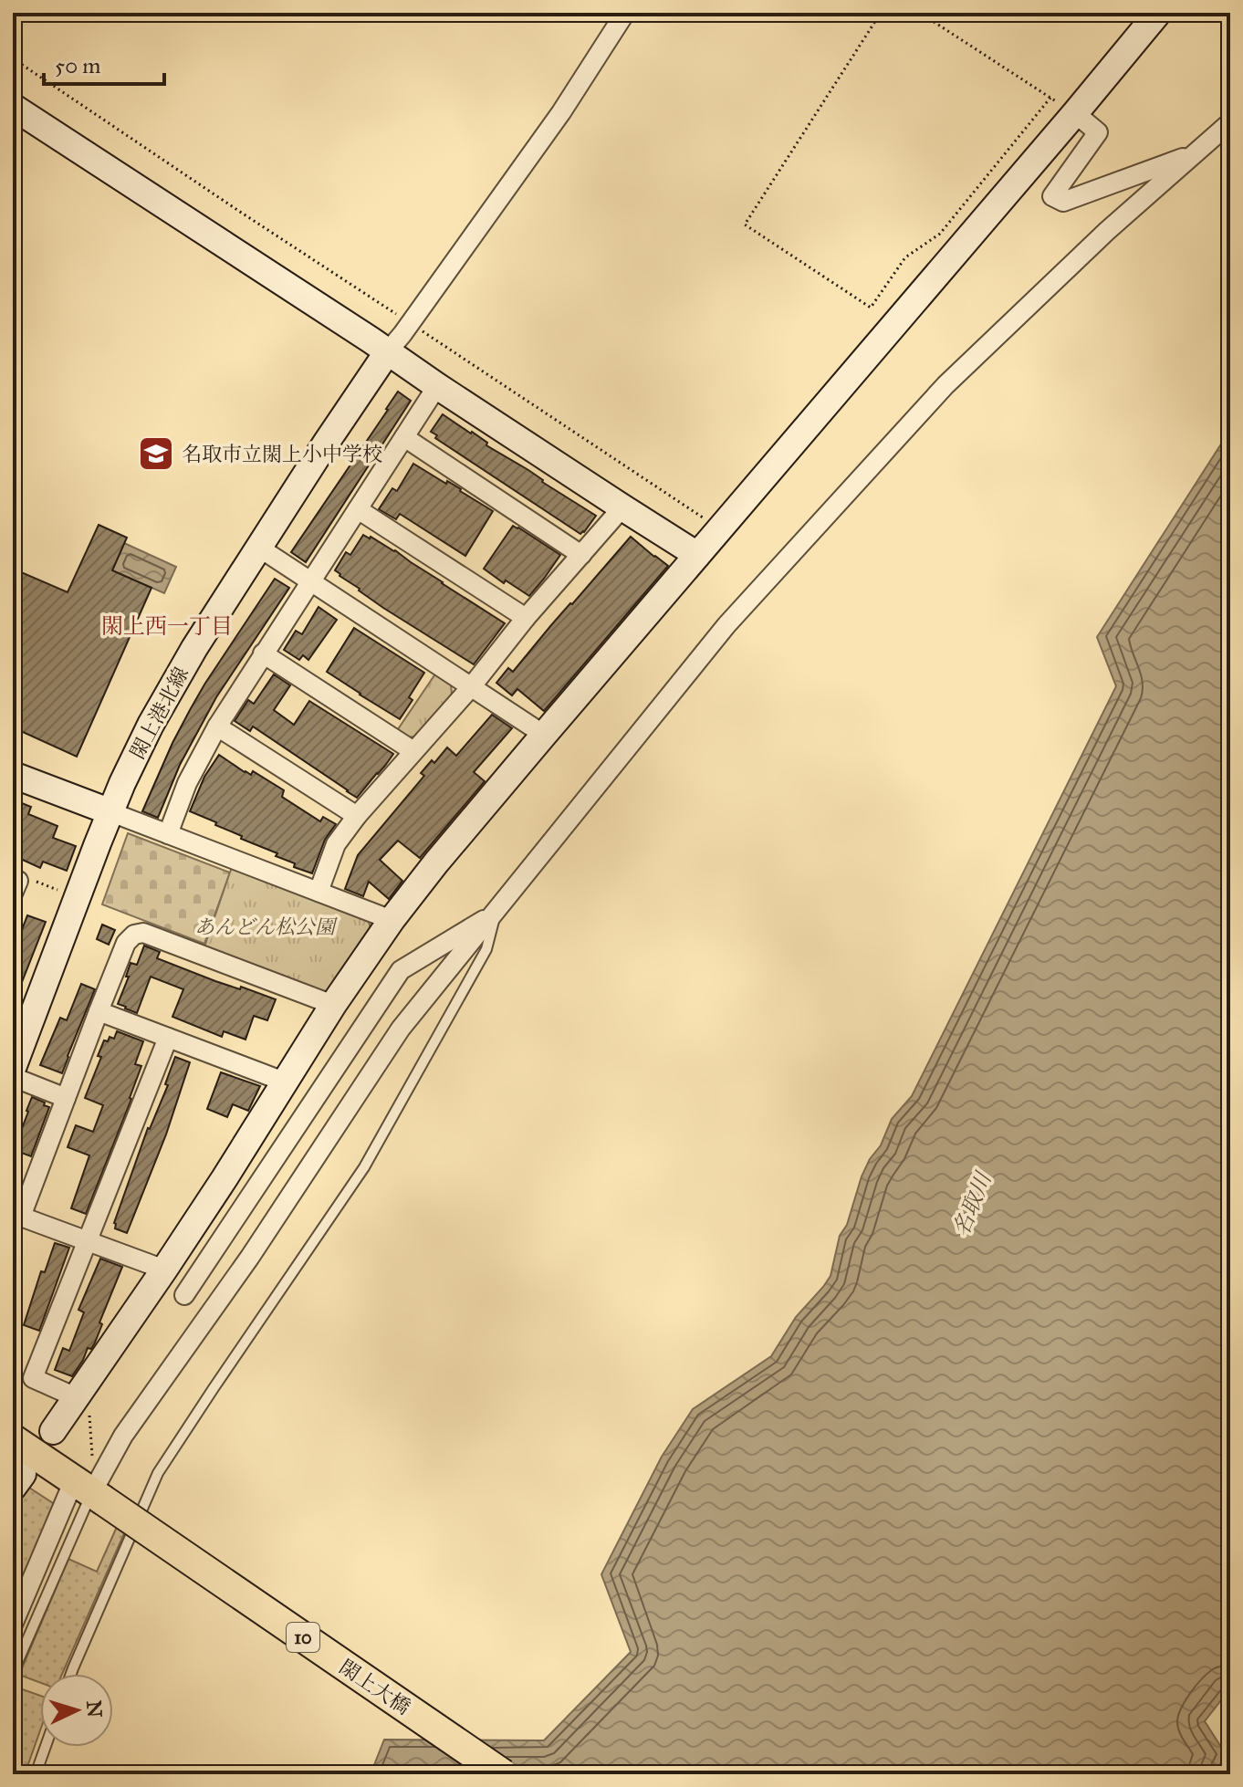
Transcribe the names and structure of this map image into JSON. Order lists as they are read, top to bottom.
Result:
{
  "streets": {
    "main road": ["10", "閖上大橋"],
    "street": ["閖上港北線"]
  },
  "crossings": [
    ["10", "閖上大橋"]
  ],
  "districts": ["閖上西一丁目"],
  "water": ["名取川"],
  "parks": ["あんどん松公園"],
  "places": {
    "school or university": ["名取市立閖上小中学校"]
  },
  "scale_bar": "50 m",
  "north": "right"
}
